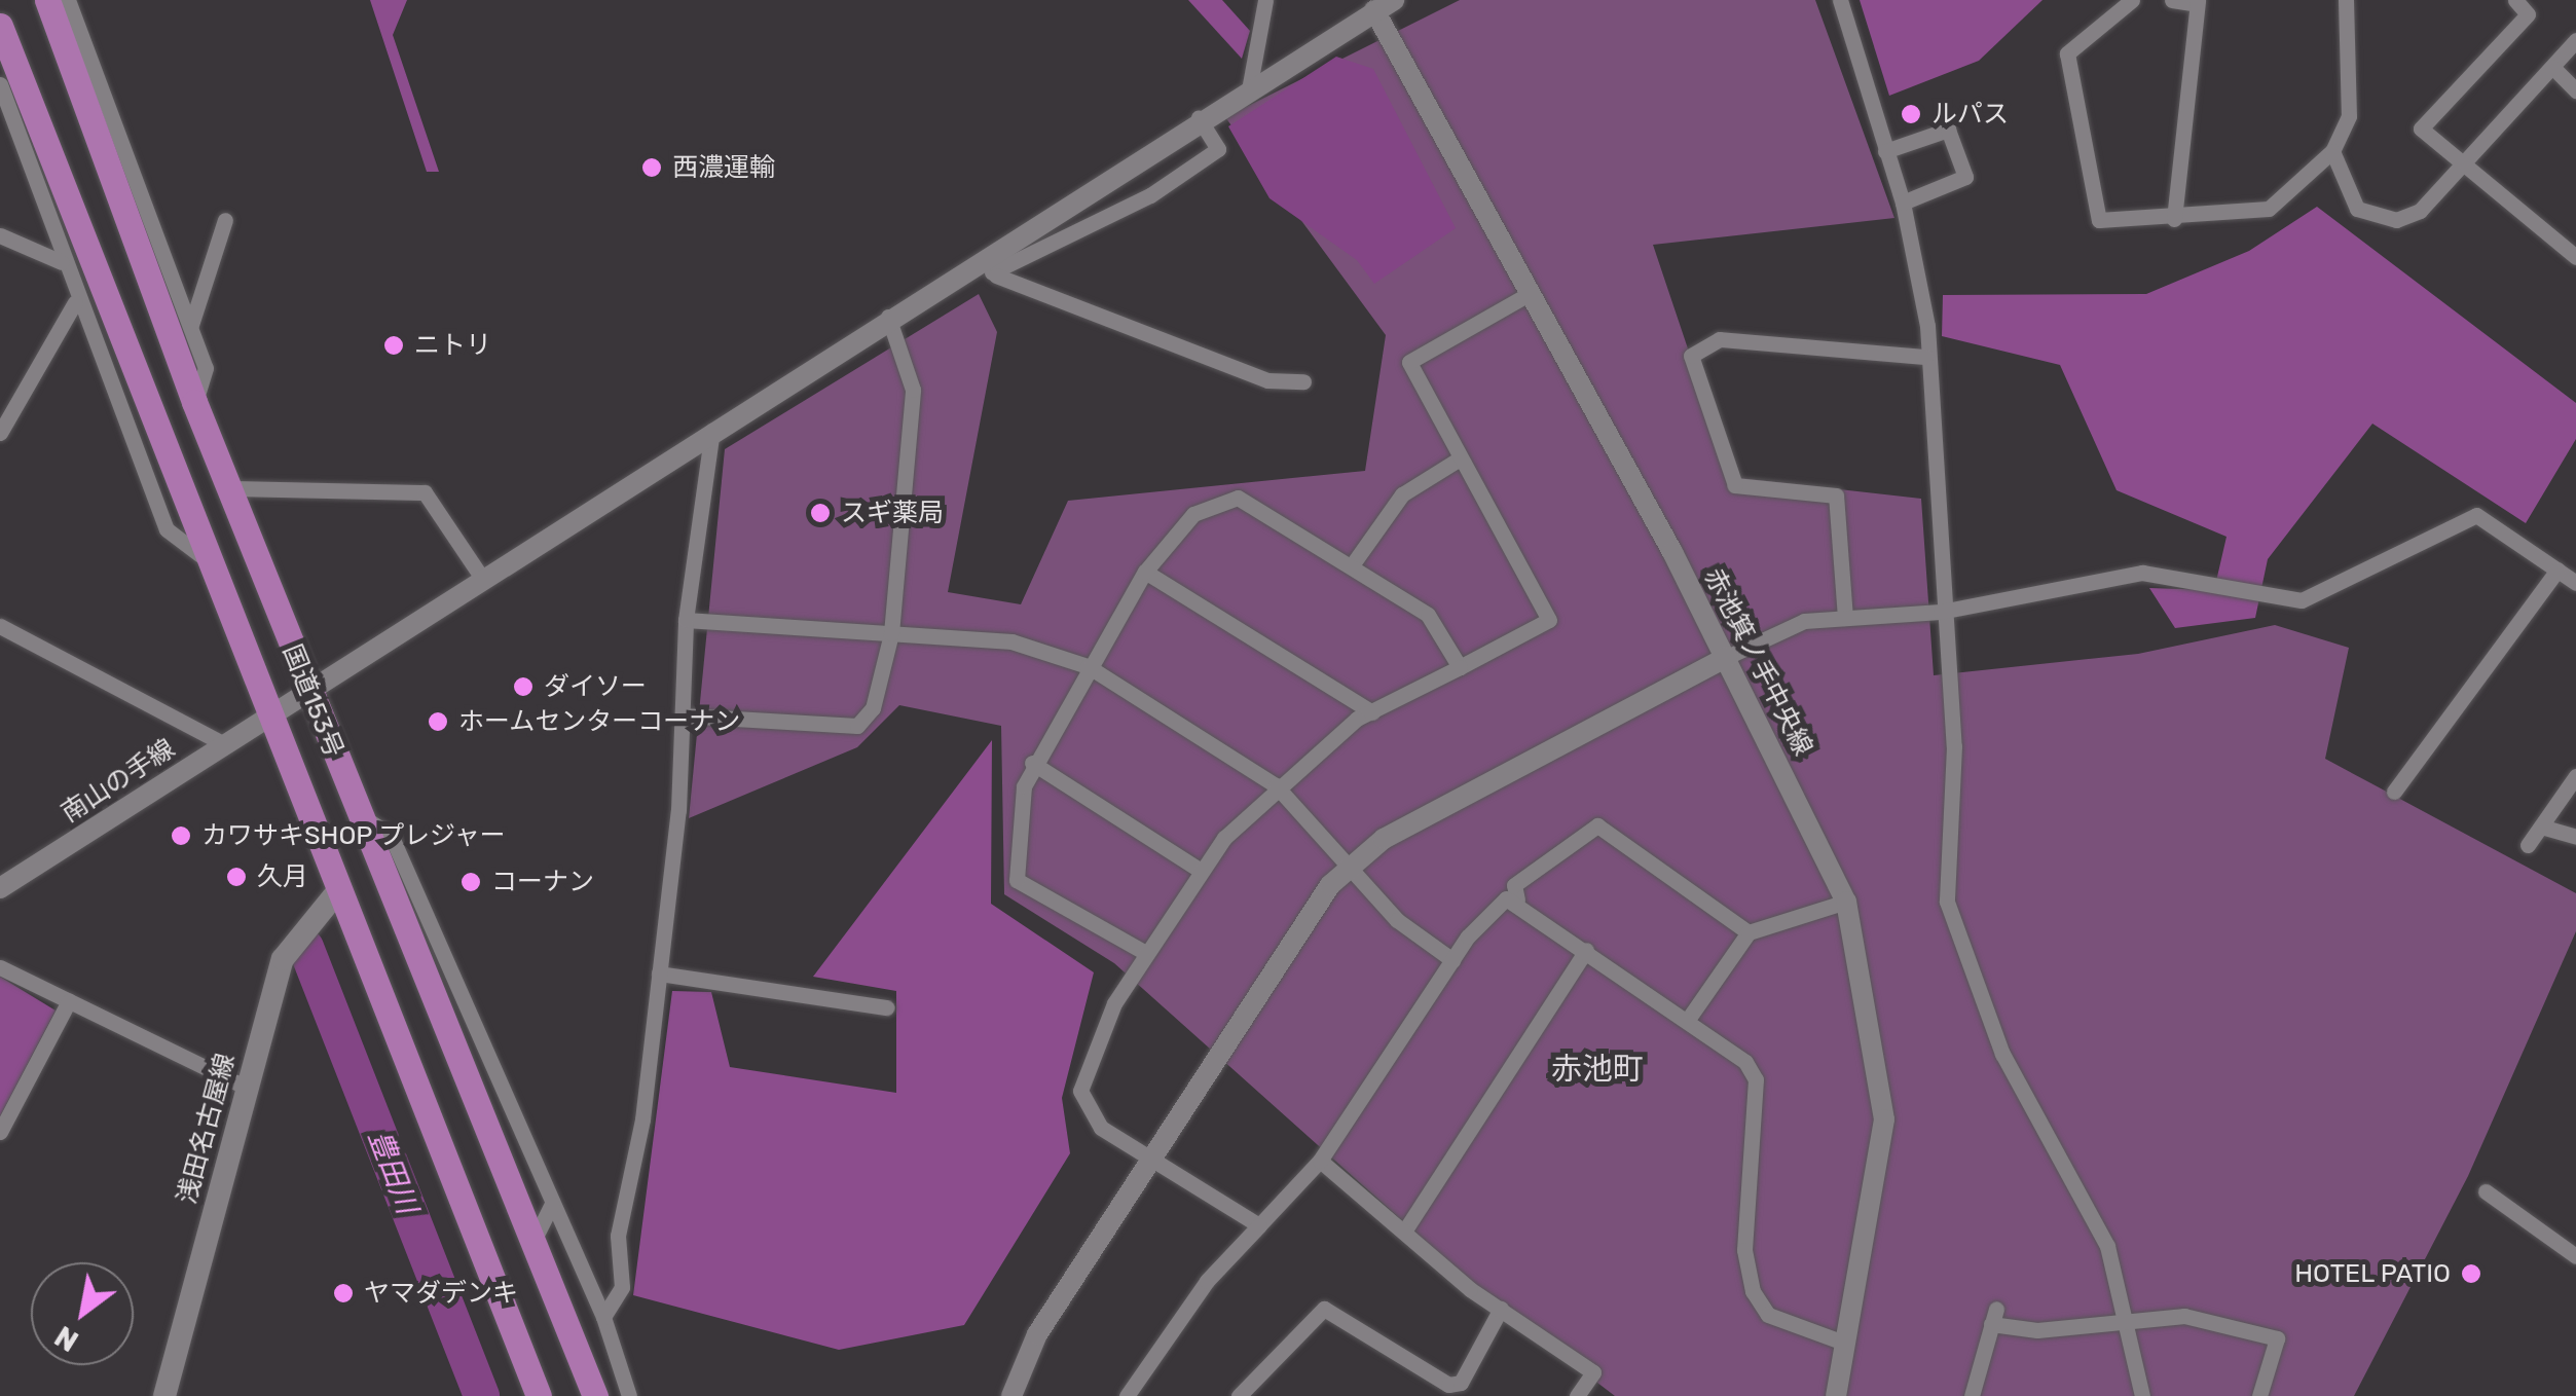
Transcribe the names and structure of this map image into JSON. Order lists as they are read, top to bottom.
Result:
{
  "streets": {
    "highway": ["国道153号"],
    "main road": ["浅田名古屋線"],
    "street": ["赤池箕ノ手中央線", "南山の手線"]
  },
  "crossings": [
    ["赤池箕ノ手中央線", "南山の手線"],
    ["国道153号", "南山の手線"],
    ["国道153号", "浅田名古屋線"]
  ],
  "districts": ["赤池町"],
  "water": ["豊田川"],
  "places": [
    "ルパス",
    "西濃運輸",
    "ニトリ",
    "スギ薬局",
    "ダイソー",
    "ホームセンターコーナン",
    "カワサキSHOP プレジャー",
    "久月",
    "コーナン",
    "HOTEL PATIO",
    "ヤマダデンキ"
  ],
  "north": "bottom left"
}
